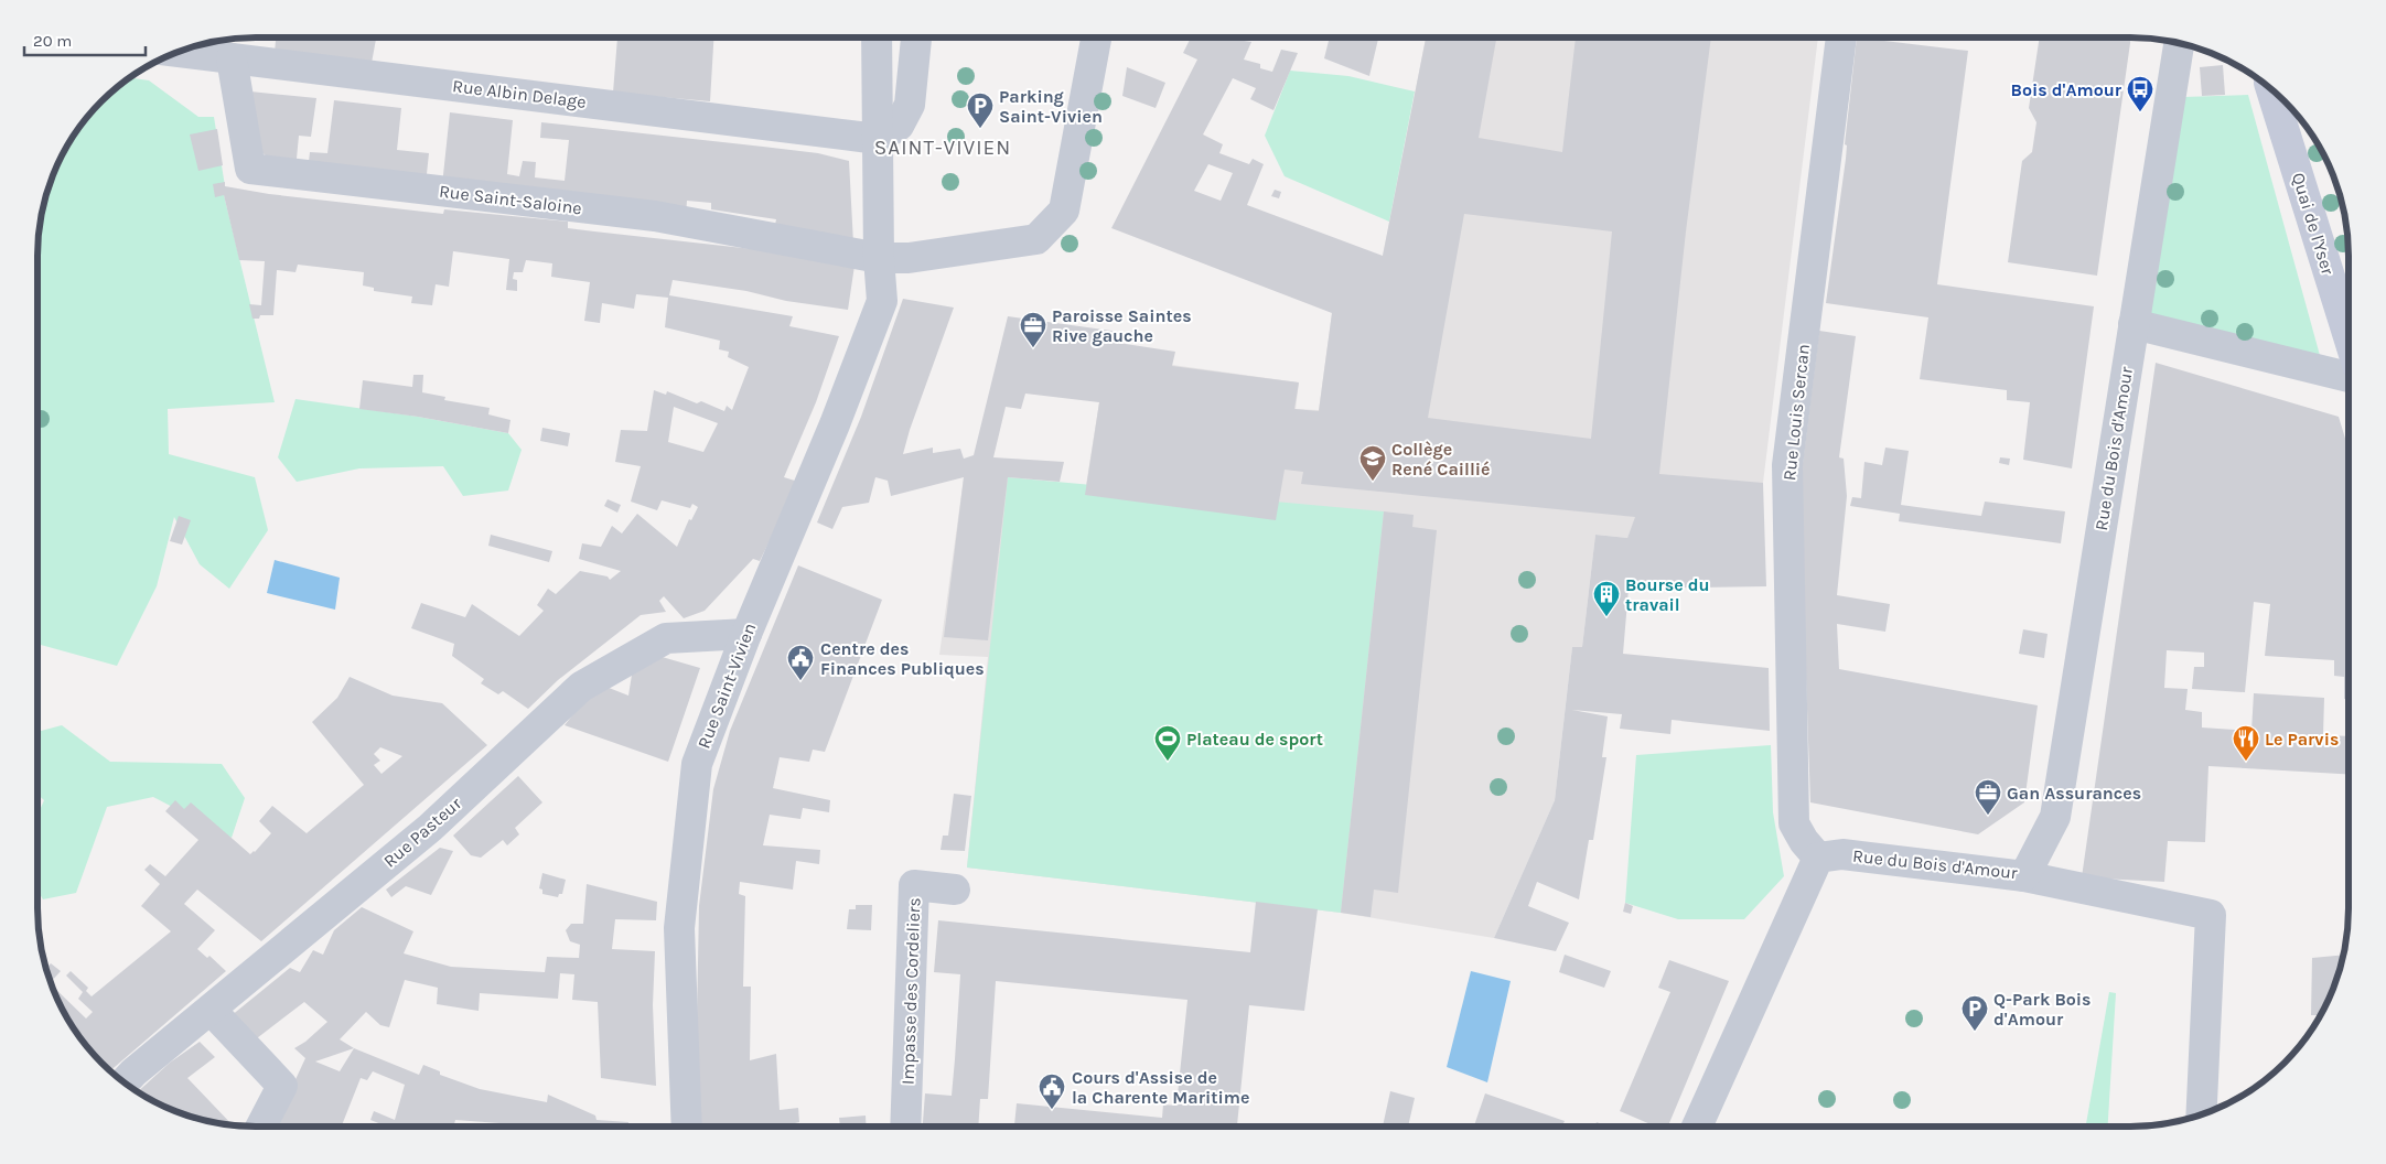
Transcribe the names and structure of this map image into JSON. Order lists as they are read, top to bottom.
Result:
{
  "streets": {
    "street": [
      "Rue Albin Delage",
      "Rue Saint-Saloine",
      "Quai de l'Yser",
      "Rue Louis Sercan",
      "Rue du Bois d'Amour",
      "Rue Saint-Vivien",
      "Rue Pasteur",
      "Impasse des Cordeliers"
    ]
  },
  "crossings": [
    ["Rue Albin Delage", "Rue Saint-Saloine"],
    ["Rue Albin Delage", "Rue Saint-Vivien"],
    ["Rue Saint-Saloine", "Rue Saint-Vivien"],
    ["Rue Louis Sercan", "Rue du Bois d'Amour"],
    ["Rue Saint-Vivien", "Rue Pasteur"]
  ],
  "districts": ["SAINT-VIVIEN"],
  "places": {
    "bus stop": ["Bois d'Amour"],
    "parking": ["Parking Saint-Vivien", "Q-Park Bois d'Amour"],
    "office": ["Paroisse Saintes Rive gauche", "Gan Assurances"],
    "school or university": ["Collège René Caillié"],
    "building": ["Bourse du travail"],
    "public building": ["Centre des Finances Publiques", "Cours d'Assise de la Charente Maritime"],
    "sports": ["Plateau de sport"],
    "restaurant": ["Le Parvis"]
  },
  "scale_bar": "20 m"
}
